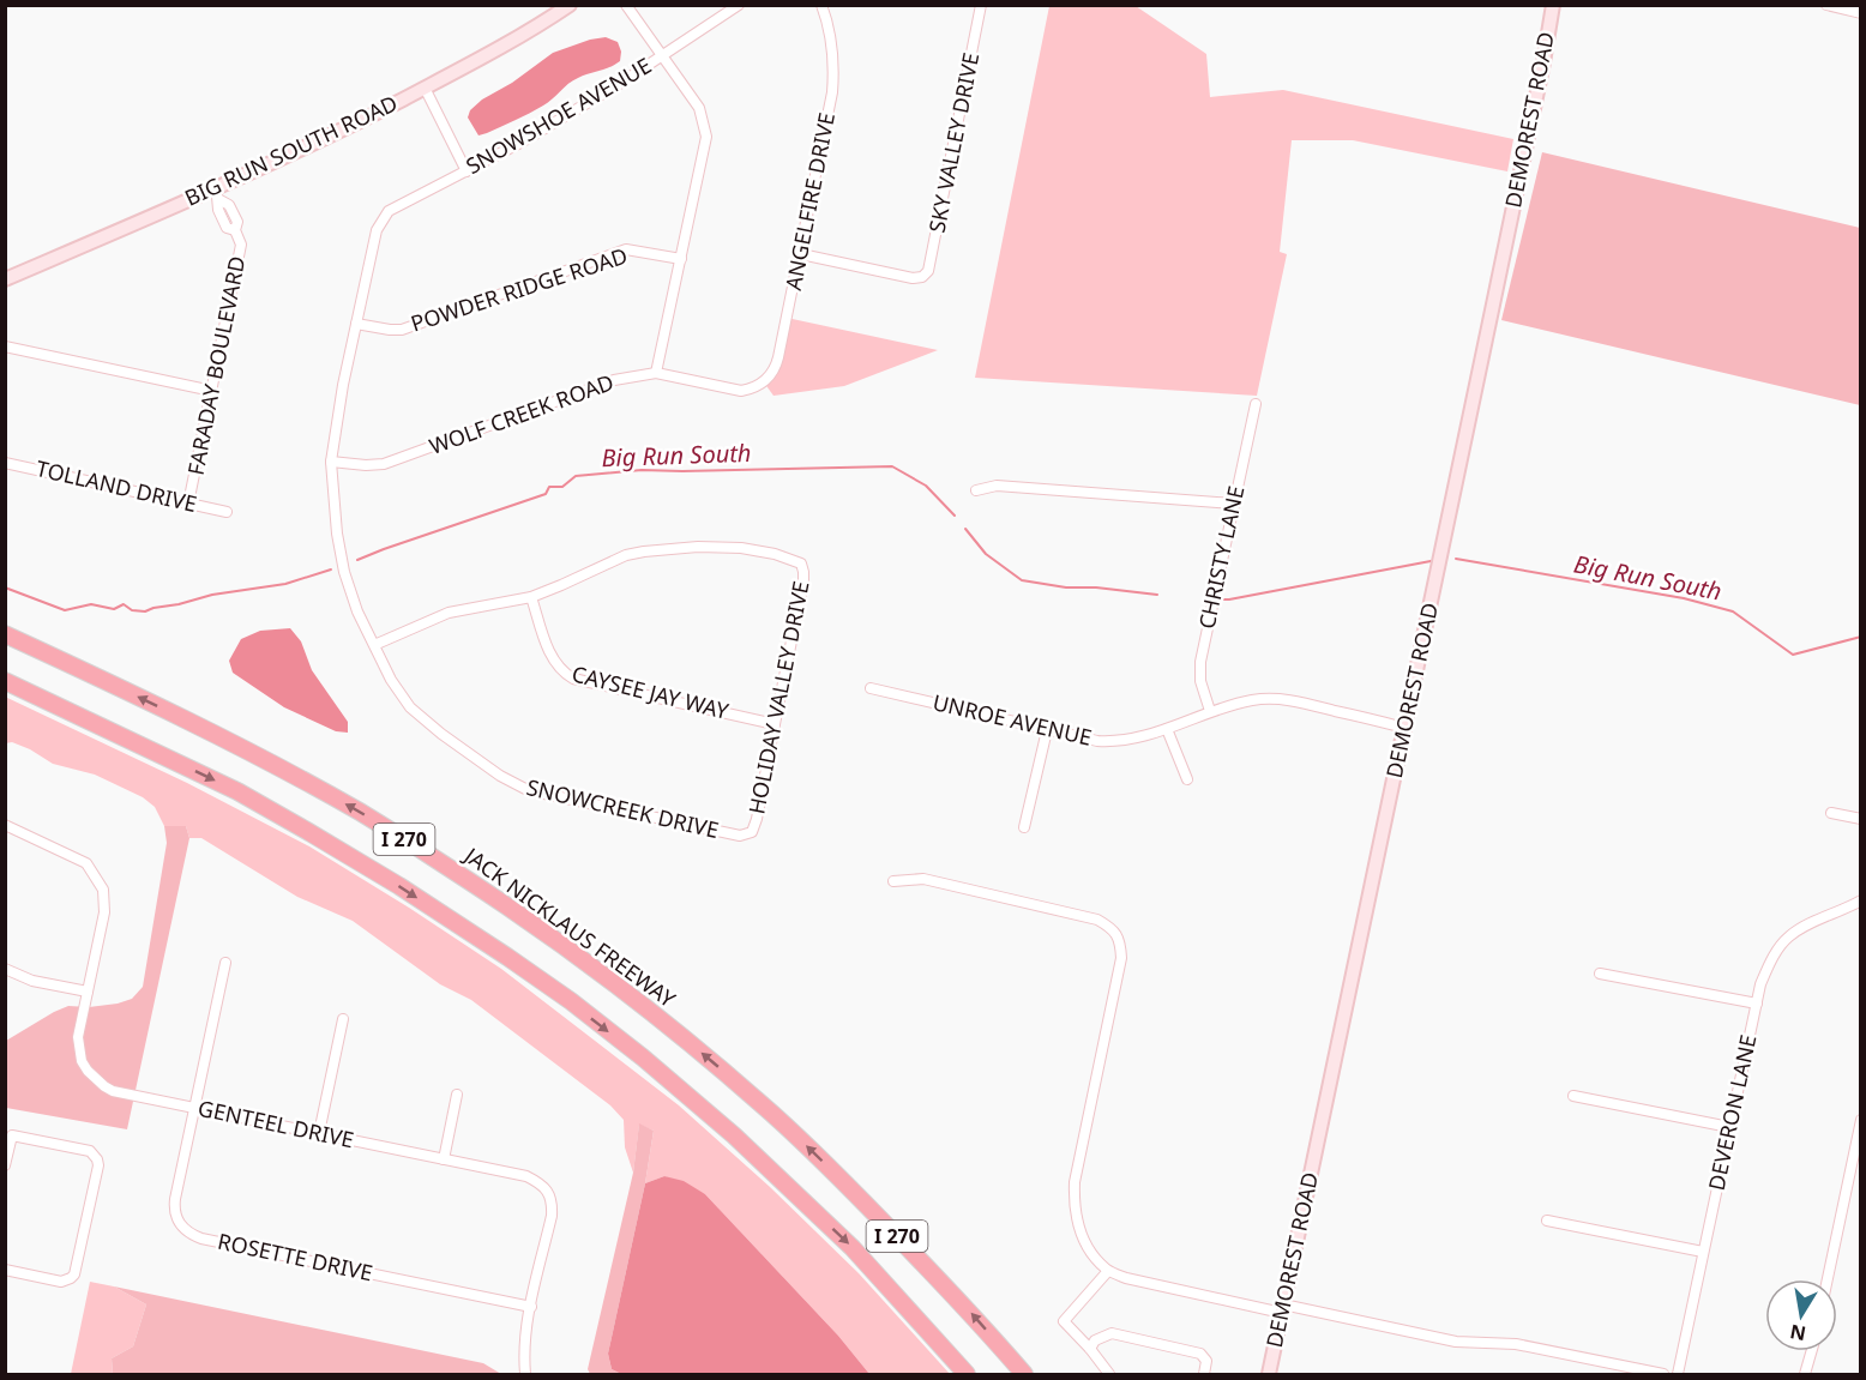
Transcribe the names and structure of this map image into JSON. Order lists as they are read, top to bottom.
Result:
{
  "streets": {
    "highway": ["I 270", "JACK NICKLAUS FREEWAY"],
    "street": [
      "SNOWSHOE AVENUE",
      "DEMOREST ROAD",
      "SKY VALLEY DRIVE",
      "BIG RUN SOUTH ROAD",
      "ANGELFIRE DRIVE",
      "POWDER RIDGE ROAD",
      "FARADAY BOULEVARD",
      "WOLF CREEK ROAD",
      "TOLLAND DRIVE",
      "CHRISTY LANE",
      "CAYSEE JAY WAY",
      "HOLIDAY VALLEY DRIVE",
      "UNROE AVENUE",
      "SNOWCREEK DRIVE",
      "DEVERON LANE",
      "GENTEEL DRIVE",
      "ROSETTE DRIVE"
    ]
  },
  "crossings": [
    ["SNOWSHOE AVENUE", "SNOWCREEK DRIVE"],
    ["DEMOREST ROAD", "UNROE AVENUE"],
    ["SKY VALLEY DRIVE", "ANGELFIRE DRIVE"],
    ["BIG RUN SOUTH ROAD", "FARADAY BOULEVARD"],
    ["ANGELFIRE DRIVE", "WOLF CREEK ROAD"],
    ["POWDER RIDGE ROAD", "SNOWCREEK DRIVE"],
    ["FARADAY BOULEVARD", "TOLLAND DRIVE"],
    ["WOLF CREEK ROAD", "SNOWCREEK DRIVE"],
    ["CHRISTY LANE", "UNROE AVENUE"],
    ["CAYSEE JAY WAY", "HOLIDAY VALLEY DRIVE"],
    ["HOLIDAY VALLEY DRIVE", "SNOWCREEK DRIVE"],
    ["GENTEEL DRIVE", "ROSETTE DRIVE"]
  ],
  "water": ["Big Run South"],
  "north": "bottom"
}
